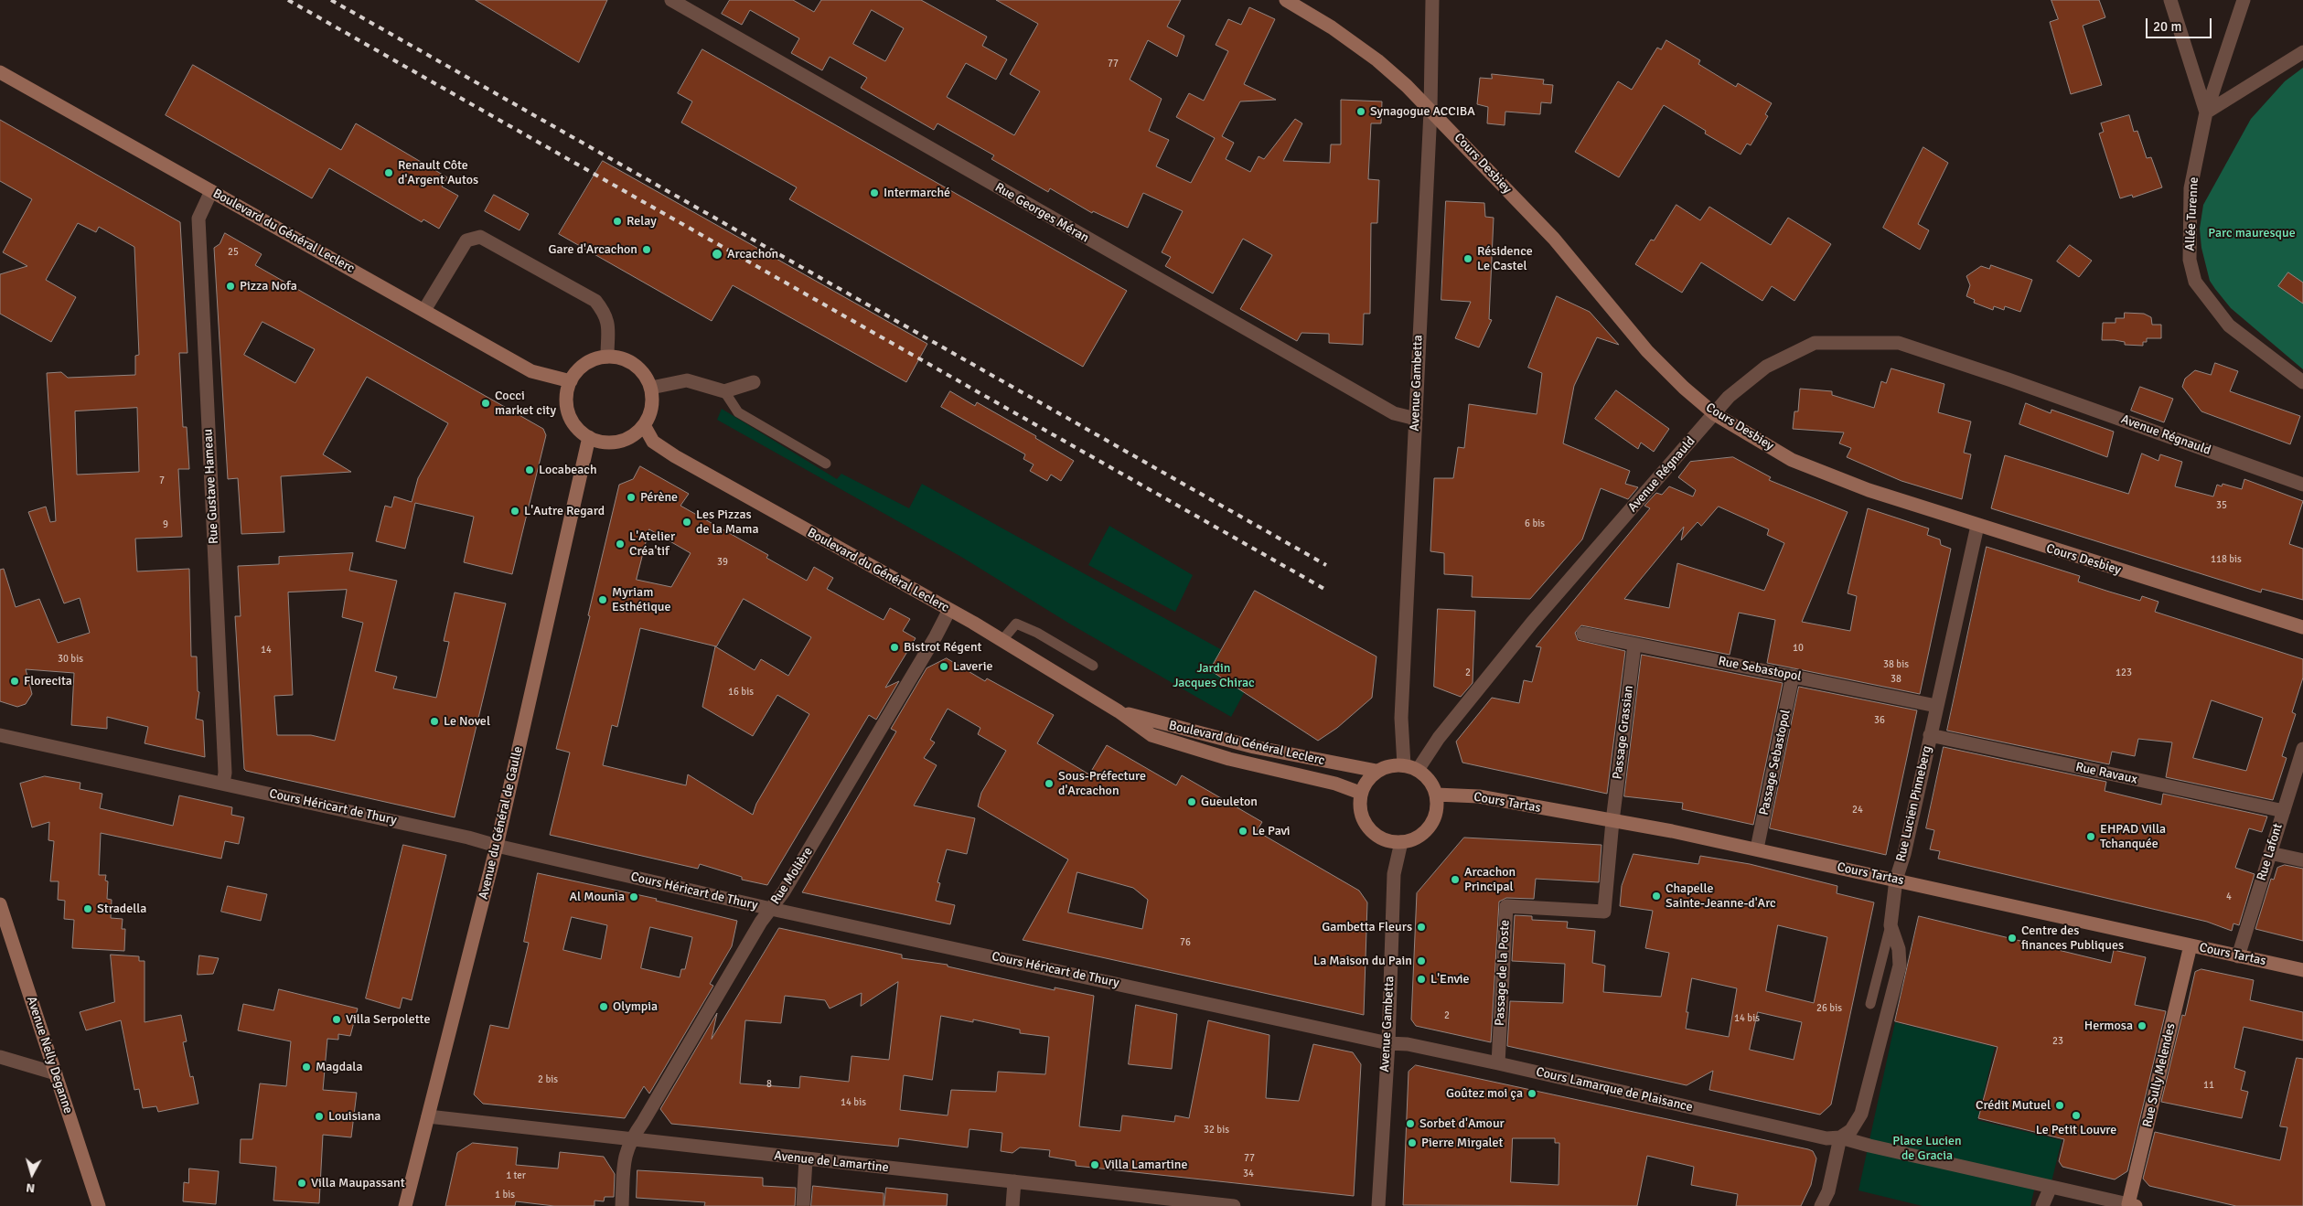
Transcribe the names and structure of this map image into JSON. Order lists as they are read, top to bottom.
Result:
{
  "streets": {
    "street": [
      "Cours Desbiey",
      "Rue Georges Méran",
      "Allée Turenne",
      "Boulevard du Général Leclerc",
      "Avenue Gambetta",
      "Avenue Régnauld",
      "Rue Gustave Hameau",
      "Rue Sebastopol",
      "Passage Grassian",
      "Passage Sebastopol",
      "Rue Ravaux",
      "Cours Tartas",
      "Rue Lucien Pinneberg",
      "Cours Héricart de Thury",
      "Avenue du Général de Gaulle",
      "Rue Lafont",
      "Rue Molière",
      "Passage de la Poste",
      "Avenue Nelly Deganne",
      "Rue Sully Melendes",
      "Cours Lamarque de Plaisance",
      "Avenue de Lamartine"
    ]
  },
  "crossings": [
    ["Cours Desbiey", "Avenue Gambetta"],
    ["Cours Desbiey", "Avenue Régnauld"],
    ["Cours Desbiey", "Rue Lucien Pinneberg"],
    ["Rue Georges Méran", "Avenue Gambetta"],
    ["Boulevard du Général Leclerc", "Avenue Gambetta"],
    ["Boulevard du Général Leclerc", "Avenue Régnauld"],
    ["Boulevard du Général Leclerc", "Rue Gustave Hameau"],
    ["Boulevard du Général Leclerc", "Cours Tartas"],
    ["Boulevard du Général Leclerc", "Avenue du Général de Gaulle"],
    ["Boulevard du Général Leclerc", "Rue Molière"],
    ["Avenue Gambetta", "Avenue Régnauld"],
    ["Avenue Gambetta", "Cours Tartas"],
    ["Avenue Gambetta", "Cours Héricart de Thury"],
    ["Avenue Gambetta", "Cours Lamarque de Plaisance"],
    ["Avenue Régnauld", "Cours Tartas"],
    ["Rue Gustave Hameau", "Cours Héricart de Thury"],
    ["Rue Sebastopol", "Passage Grassian"],
    ["Rue Sebastopol", "Passage Sebastopol"],
    ["Rue Sebastopol", "Rue Lucien Pinneberg"],
    ["Passage Grassian", "Cours Tartas"],
    ["Passage Grassian", "Passage de la Poste"],
    ["Passage Sebastopol", "Cours Tartas"],
    ["Rue Ravaux", "Rue Lucien Pinneberg"],
    ["Rue Ravaux", "Rue Lafont"],
    ["Cours Tartas", "Rue Lucien Pinneberg"],
    ["Cours Tartas", "Rue Lafont"],
    ["Cours Tartas", "Passage de la Poste"],
    ["Cours Tartas", "Rue Sully Melendes"],
    ["Rue Lucien Pinneberg", "Cours Lamarque de Plaisance"],
    ["Cours Héricart de Thury", "Avenue du Général de Gaulle"],
    ["Cours Héricart de Thury", "Rue Molière"],
    ["Cours Héricart de Thury", "Cours Lamarque de Plaisance"],
    ["Avenue du Général de Gaulle", "Avenue de Lamartine"],
    ["Rue Molière", "Avenue de Lamartine"],
    ["Passage de la Poste", "Cours Lamarque de Plaisance"]
  ],
  "parks": ["Parc mauresque", "Jardin Jacques Chirac", "Place Lucien de Gracia"],
  "places": [
    "Synagogue ACCIBA",
    "Renault Côte d'Argent Autos",
    "Intermarché",
    "Relay",
    "Gare d'Arcachon",
    "Arcachon",
    "Résidence Le Castel",
    "Pizza Nofa",
    "Cocci market city",
    "Locabeach",
    "Pérène",
    "L'Autre Regard",
    "Les Pizzas de la Mama",
    "L'Atelier Créa'tif",
    "Myriam Esthétique",
    "Bistrot Régent",
    "Laverie",
    "Florecita",
    "Le Novel",
    "Sous-Préfecture d'Arcachon",
    "Gueuleton",
    "Le Pavi",
    "EHPAD Villa Tchanquée",
    "Arcachon Principal",
    "Chapelle Sainte-Jeanne-d'Arc",
    "Al Mounia",
    "Stradella",
    "Gambetta Fleurs",
    "Centre des finances Publiques",
    "La Maison du Pain",
    "L'Envie",
    "Olympia",
    "Villa Serpolette",
    "Hermosa",
    "Magdala",
    "Goûtez moi ça",
    "Crédit Mutuel",
    "Le Petit Louvre",
    "Louisiana",
    "Sorbet d'Amour",
    "Pierre Mirgalet",
    "Villa Lamartine",
    "Villa Maupassant"
  ],
  "house_numbers": [
    "77",
    "25",
    "7",
    "35",
    "6 bis",
    "9",
    "118 bis",
    "39",
    "10",
    "14",
    "30 bis",
    "38 bis",
    "2",
    "123",
    "38",
    "16 bis",
    "36",
    "24",
    "4",
    "76",
    "26 bis",
    "2",
    "14 bis",
    "23",
    "2 bis",
    "8",
    "11",
    "14 bis",
    "32 bis",
    "77",
    "34",
    "1 ter",
    "1 bis"
  ],
  "scale_bar": "20 m",
  "north": "bottom"
}
